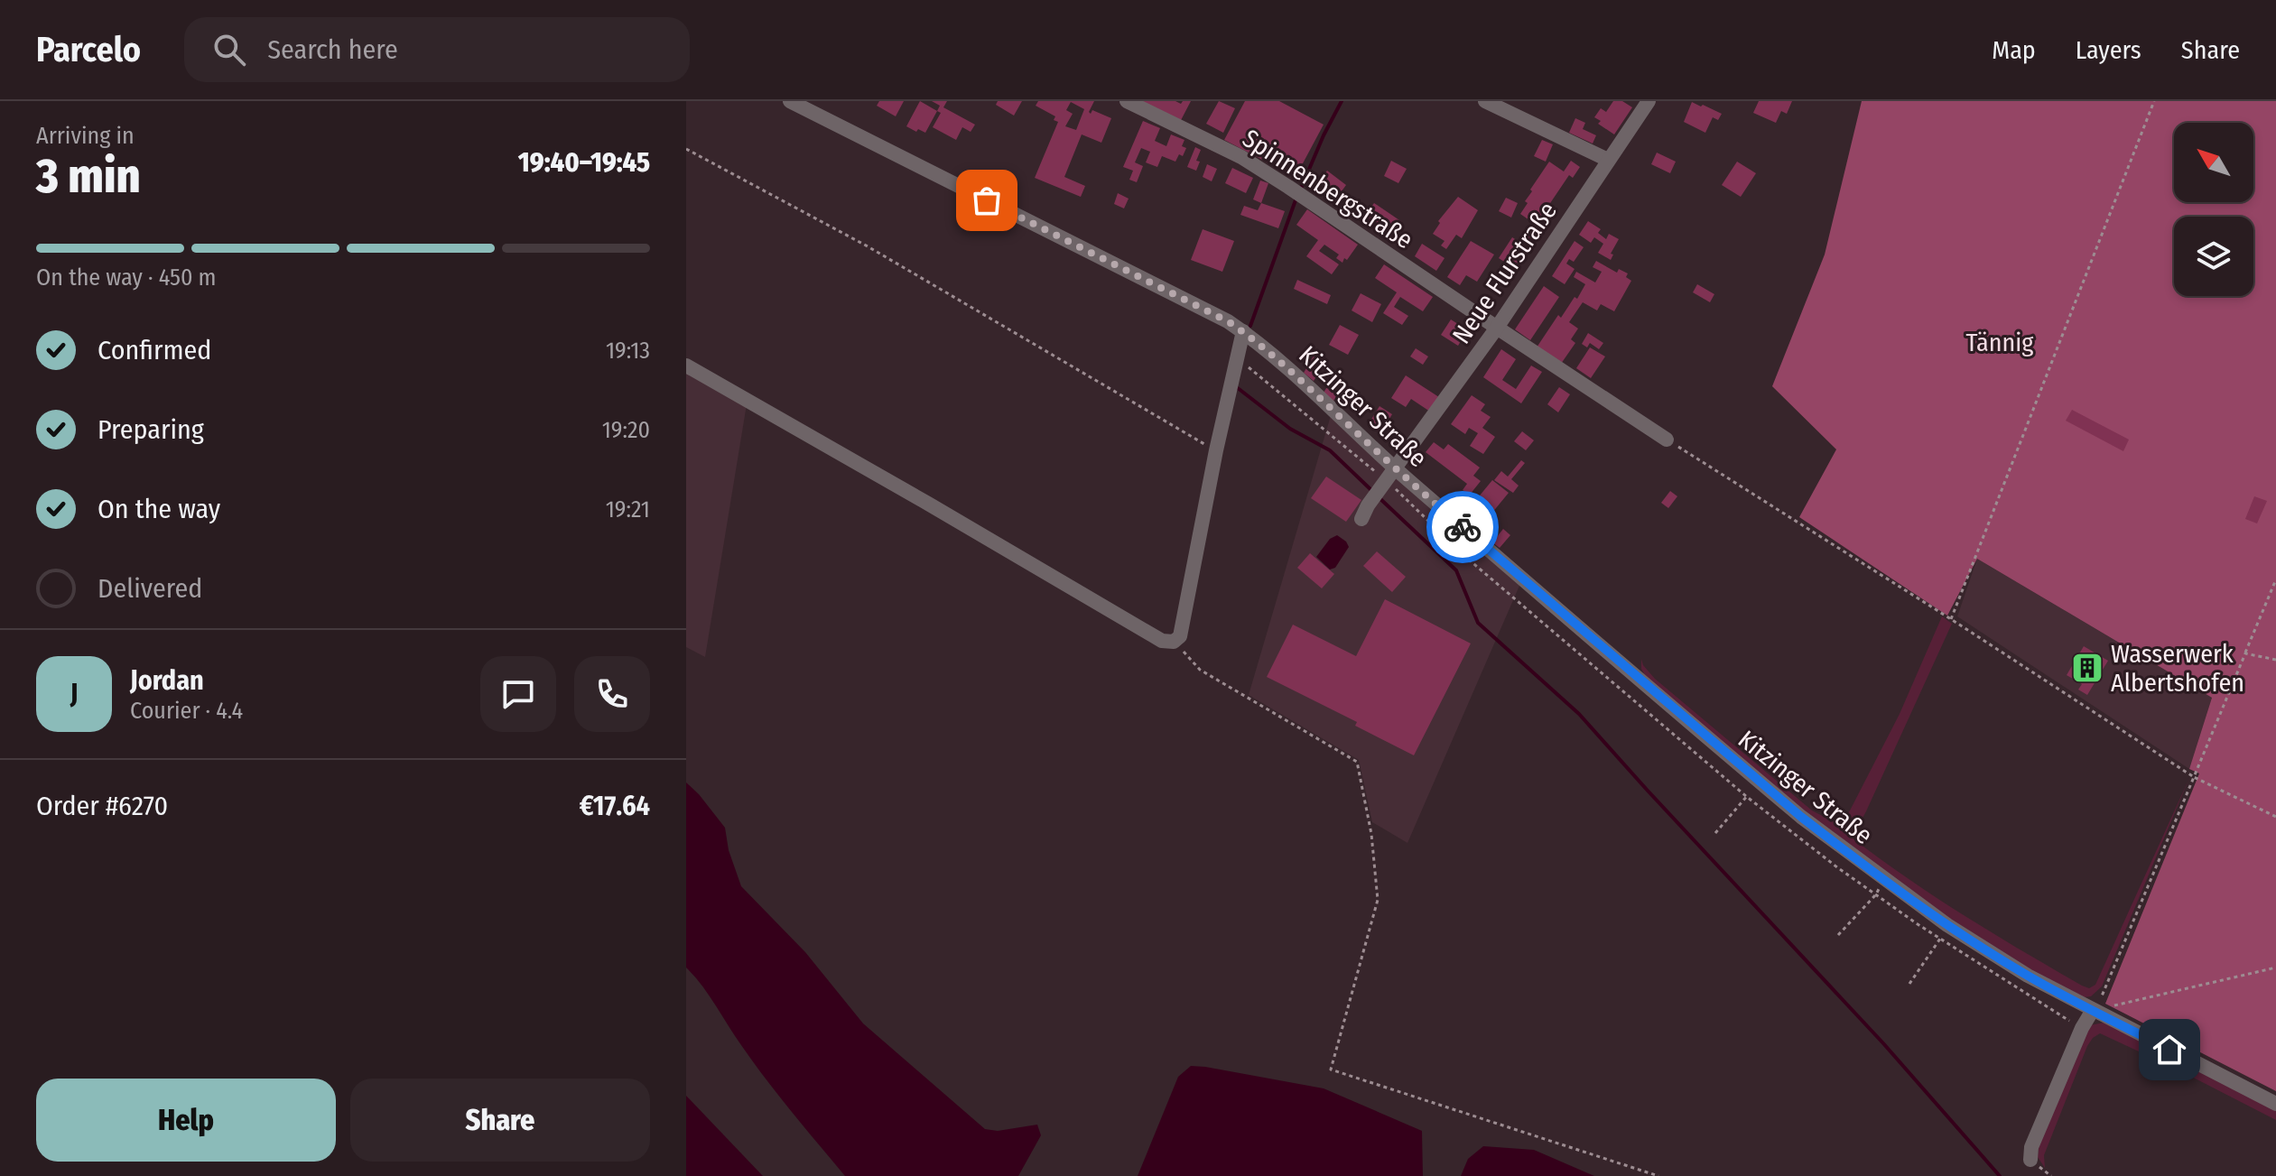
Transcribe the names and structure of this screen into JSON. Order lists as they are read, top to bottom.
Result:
{
  "streets": {
    "street": ["Spinnenbergstraße", "Neue Flurstraße", "Kitzinger Straße"]
  },
  "crossings": [
    ["Spinnenbergstraße", "Neue Flurstraße"],
    ["Neue Flurstraße", "Kitzinger Straße"]
  ],
  "parks": ["Tännig"],
  "places": {
    "building": ["Wasserwerk Albertshofen"]
  },
  "north": "top left",
  "page": {
    "header": "Parcelo",
    "search": "Search here",
    "nav": ["Map", "Layers", "Share"],
    "heading": ["3 min", "Arriving in", "19:40–19:45"],
    "panel": [
      "Jordan",
      "Courier · 4.4",
      "Order #6270",
      "€17.64"
    ],
    "bar": "On the way · 450 m",
    "list": [
      ["Confirmed", "19:13"],
      ["Preparing", "19:20"],
      ["On the way", "19:21"],
      "Delivered"
    ],
    "round": "J",
    "buttons": ["Help", "Share"]
  }
}
